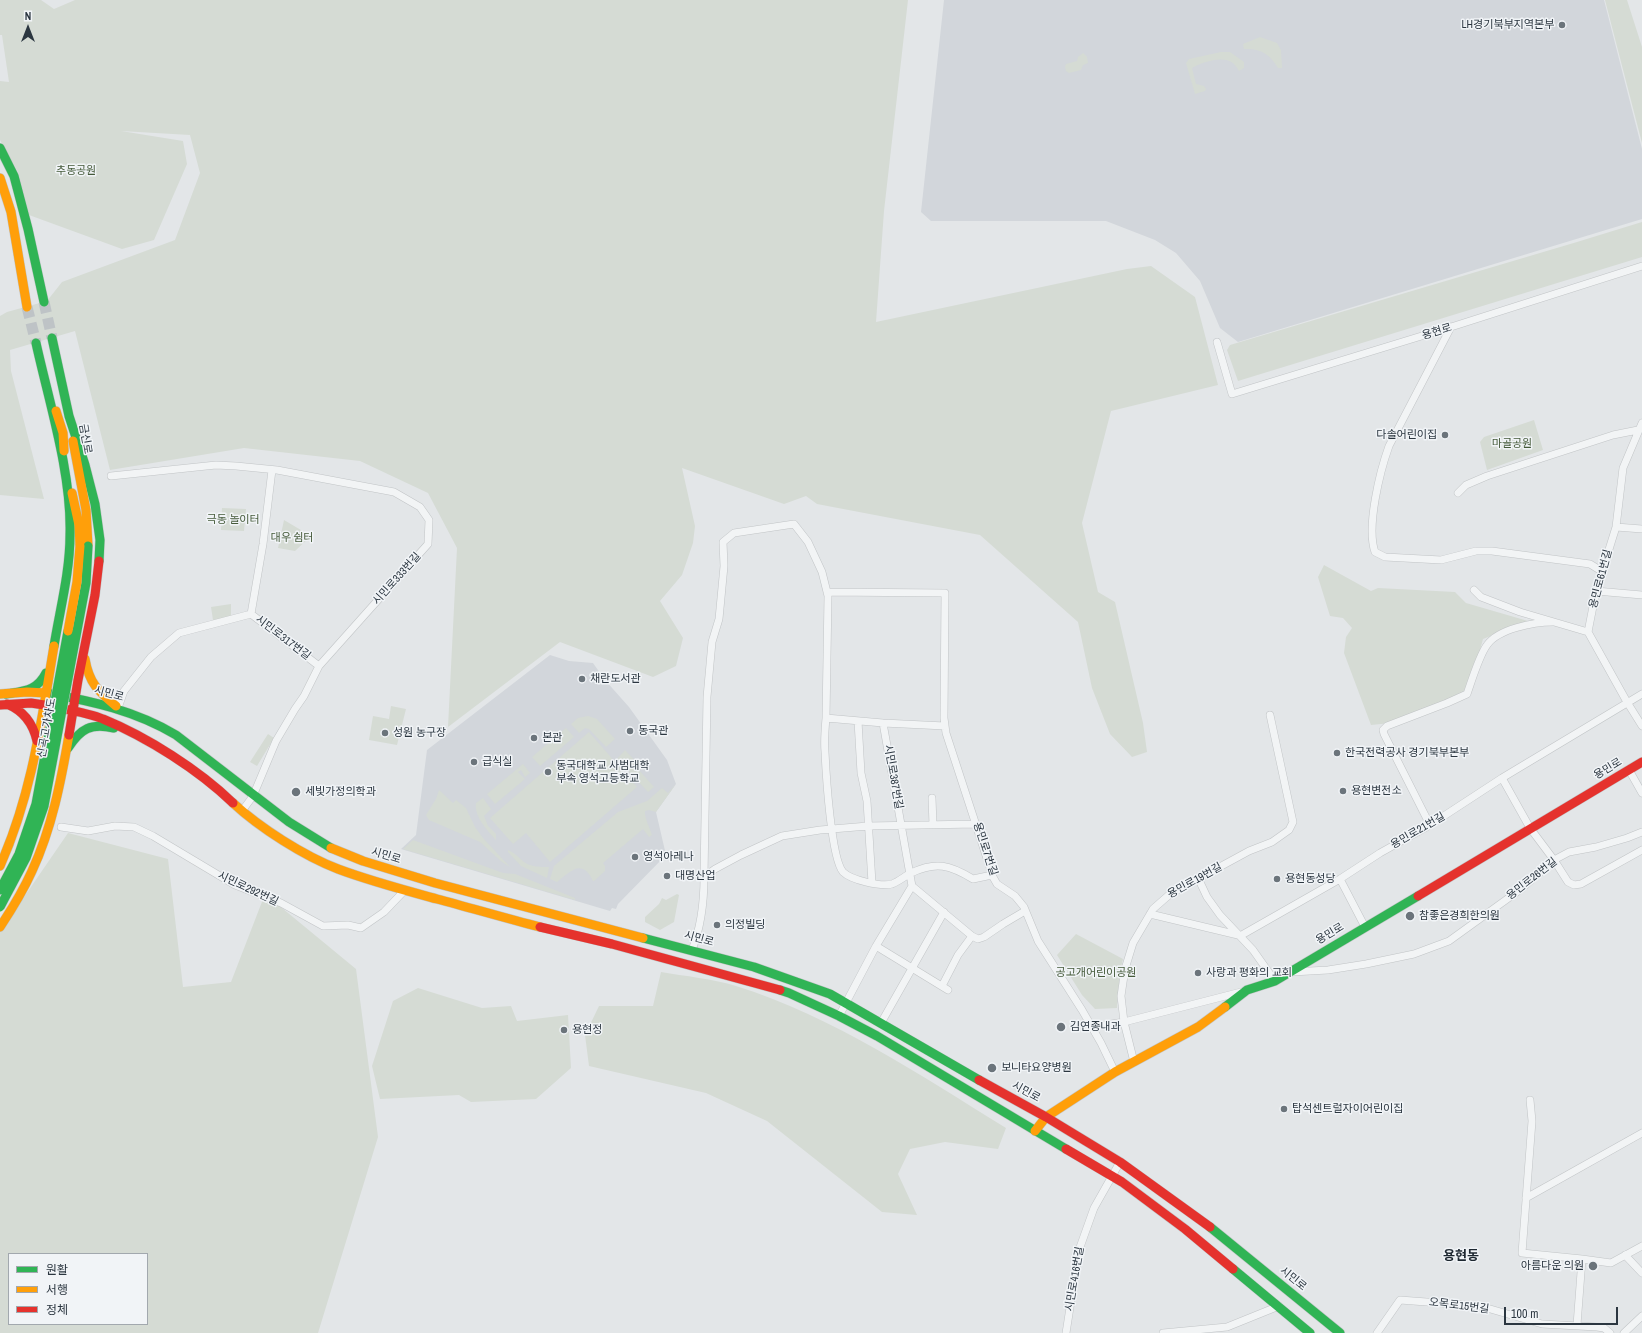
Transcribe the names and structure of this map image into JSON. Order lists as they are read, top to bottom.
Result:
{
  "streets": {
    "main road": [
      "금신로",
      "시민로",
      "신곡고가차도",
      "용민로"
    ],
    "street": [
      "용현로",
      "시민로333번길",
      "용민로61번길",
      "시민로317번길",
      "시민로387번길",
      "용민로21번길",
      "용민로7번길",
      "용민로26번길",
      "용민로19번길",
      "시민로292번길",
      "시민로416번길",
      "오목로15번길"
    ]
  },
  "crossings": [
    ["금신로", "신곡고가차도"],
    ["시민로333번길", "시민로317번길"],
    ["시민로333번길", "시민로"],
    ["시민로317번길", "시민로"],
    ["시민로", "용민로"],
    ["시민로", "시민로416번길"],
    ["용민로", "용민로7번길"],
    ["용민로", "용민로26번길"],
    ["용민로", "용민로19번길"]
  ],
  "districts": ["용현동"],
  "parks": [
    "추동공원",
    "마골공원",
    "극동 놀이터",
    "대우 쉼터",
    "공고개어린이공원"
  ],
  "places": [
    "LH경기북부지역본부",
    "다솔어린이집",
    "채란도서관",
    "동국관",
    "성원 농구장",
    "본관",
    "한국전력공사 경기북부본부",
    "급식실",
    "동국대학교 사범대학 부속 영석고등학교",
    "용현변전소",
    "세빛가정의학과",
    "영석아레나",
    "대명산업",
    "용현동성당",
    "참좋은경희한의원",
    "의정빌딩",
    "사랑과 평화의 교회",
    "김연종내과",
    "용현정",
    "보니타요양병원",
    "탑석센트럴자이어린이집",
    "아름다운 의원"
  ],
  "legend": ["원활", "서행", "정체"],
  "scale_bar": "100 m",
  "north": "top"
}
